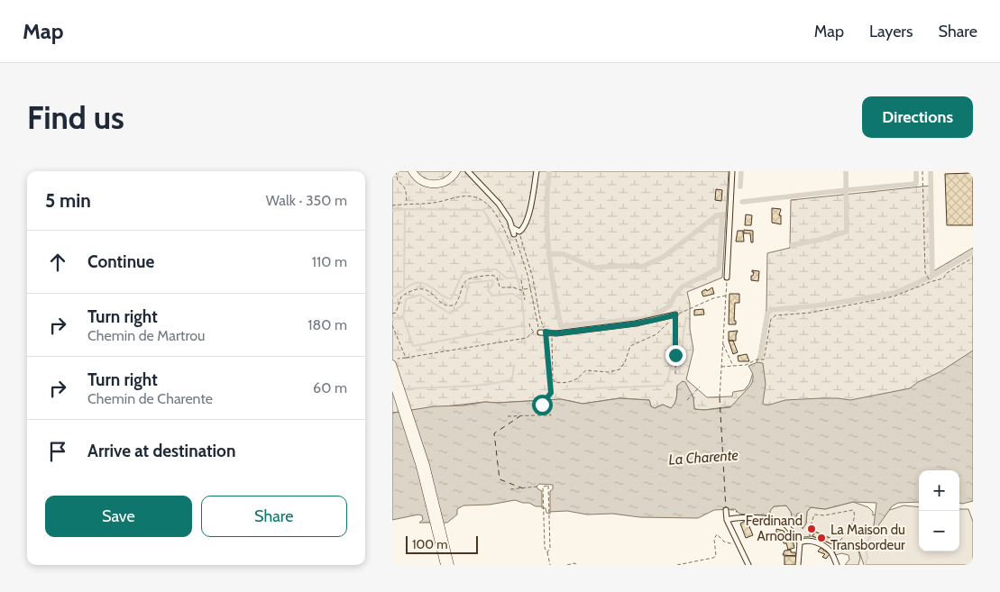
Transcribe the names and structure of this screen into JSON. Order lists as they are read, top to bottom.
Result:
{
  "water": ["La Charente"],
  "places": ["Ferdinand Arnodin", "La Maison du Transbordeur"],
  "scale_bar": "100 m",
  "page": {
    "header": "Map",
    "nav": ["Map", "Layers", "Share"],
    "buttons": [
      "Directions",
      ["Save", "Share"]
    ],
    "title": "Find us",
    "heading": ["5 min", "Walk · 350 m"],
    "list": [
      ["Continue", "110 m"],
      ["Turn right", "Chemin de Martrou", "180 m"],
      ["Turn right", "Chemin de Charente", "60 m"],
      "Arrive at destination"
    ],
    "map_buttons": ["+", "−"],
    "scale": "100 m"
  }
}
